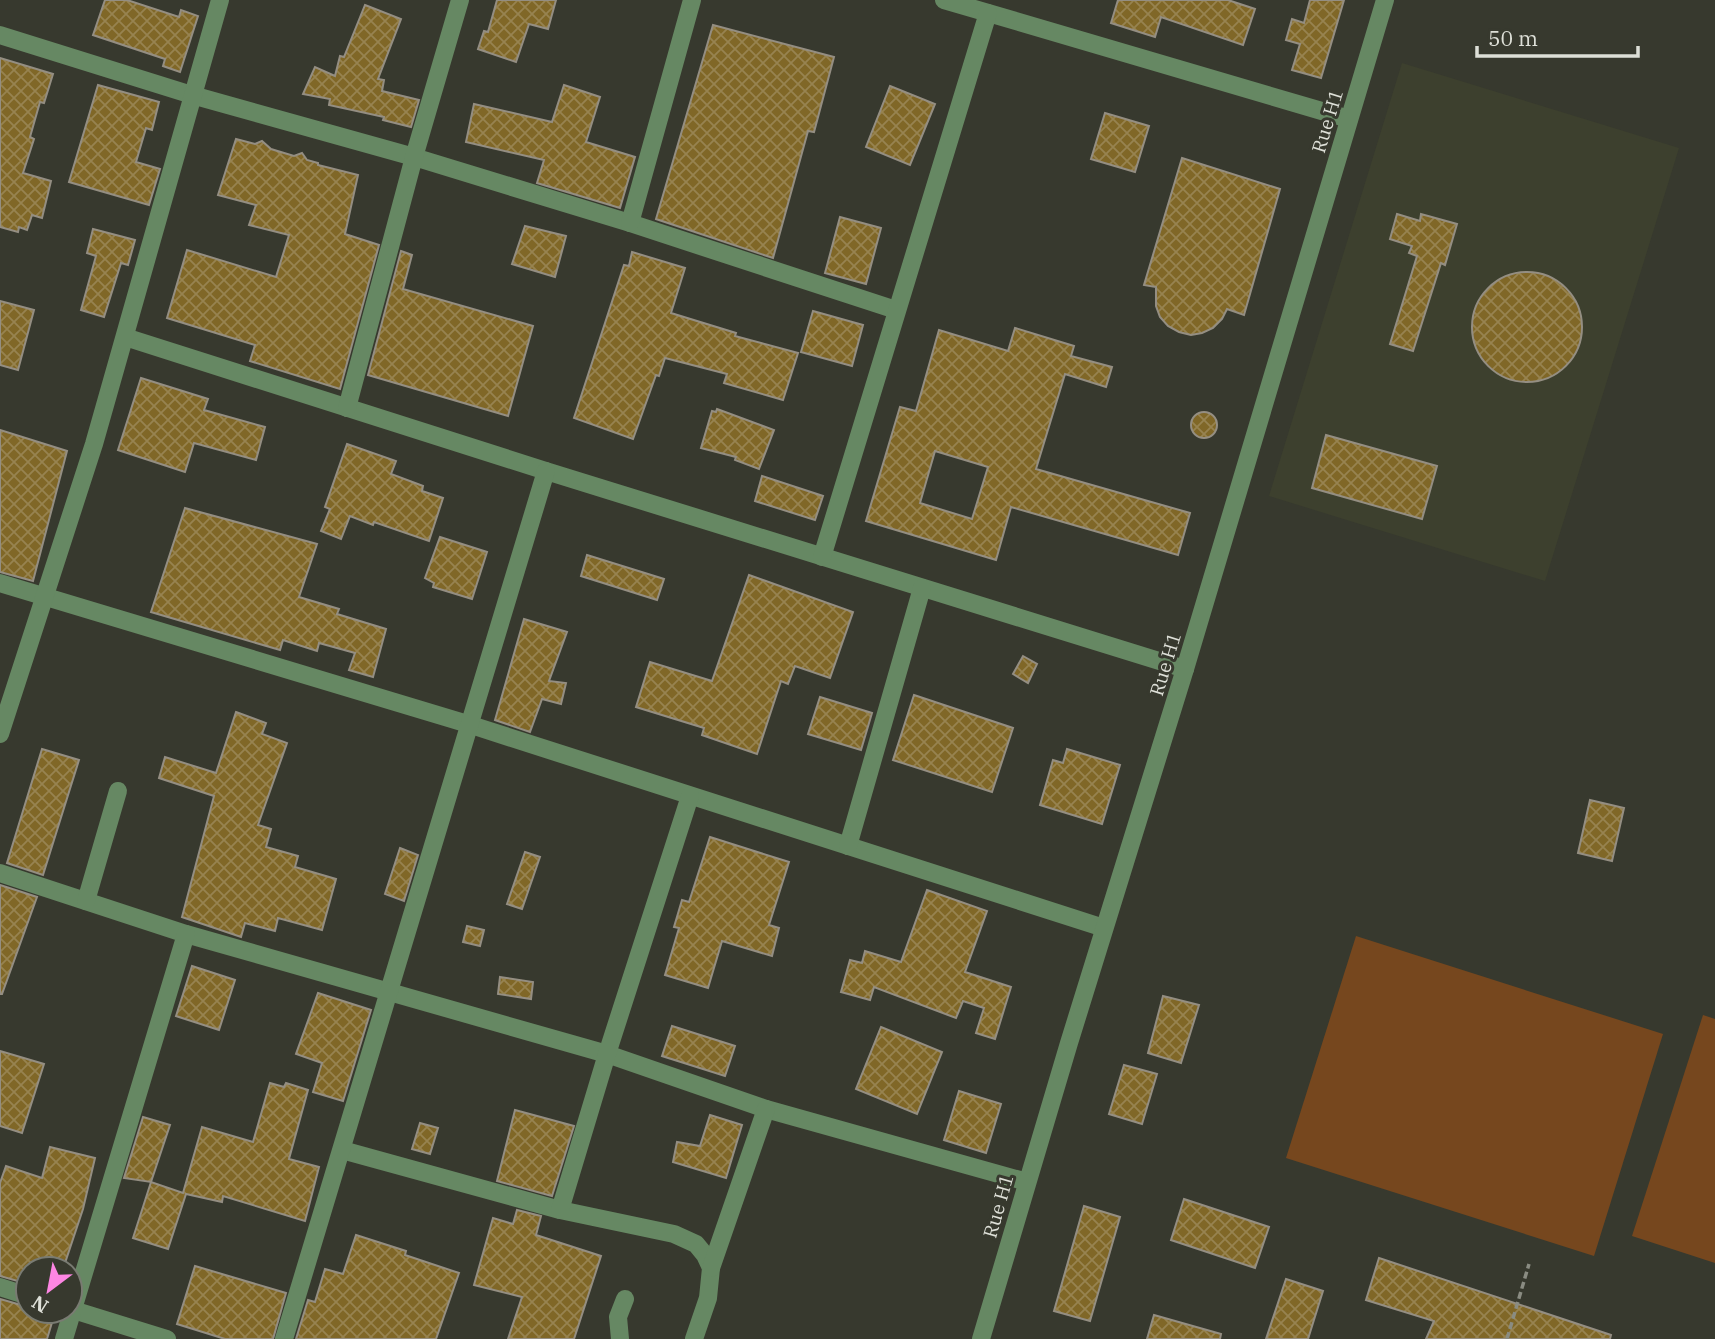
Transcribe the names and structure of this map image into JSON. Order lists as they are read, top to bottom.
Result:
{
  "streets": {
    "street": ["Rue H1"]
  },
  "scale_bar": "50 m",
  "north": "bottom left"
}
